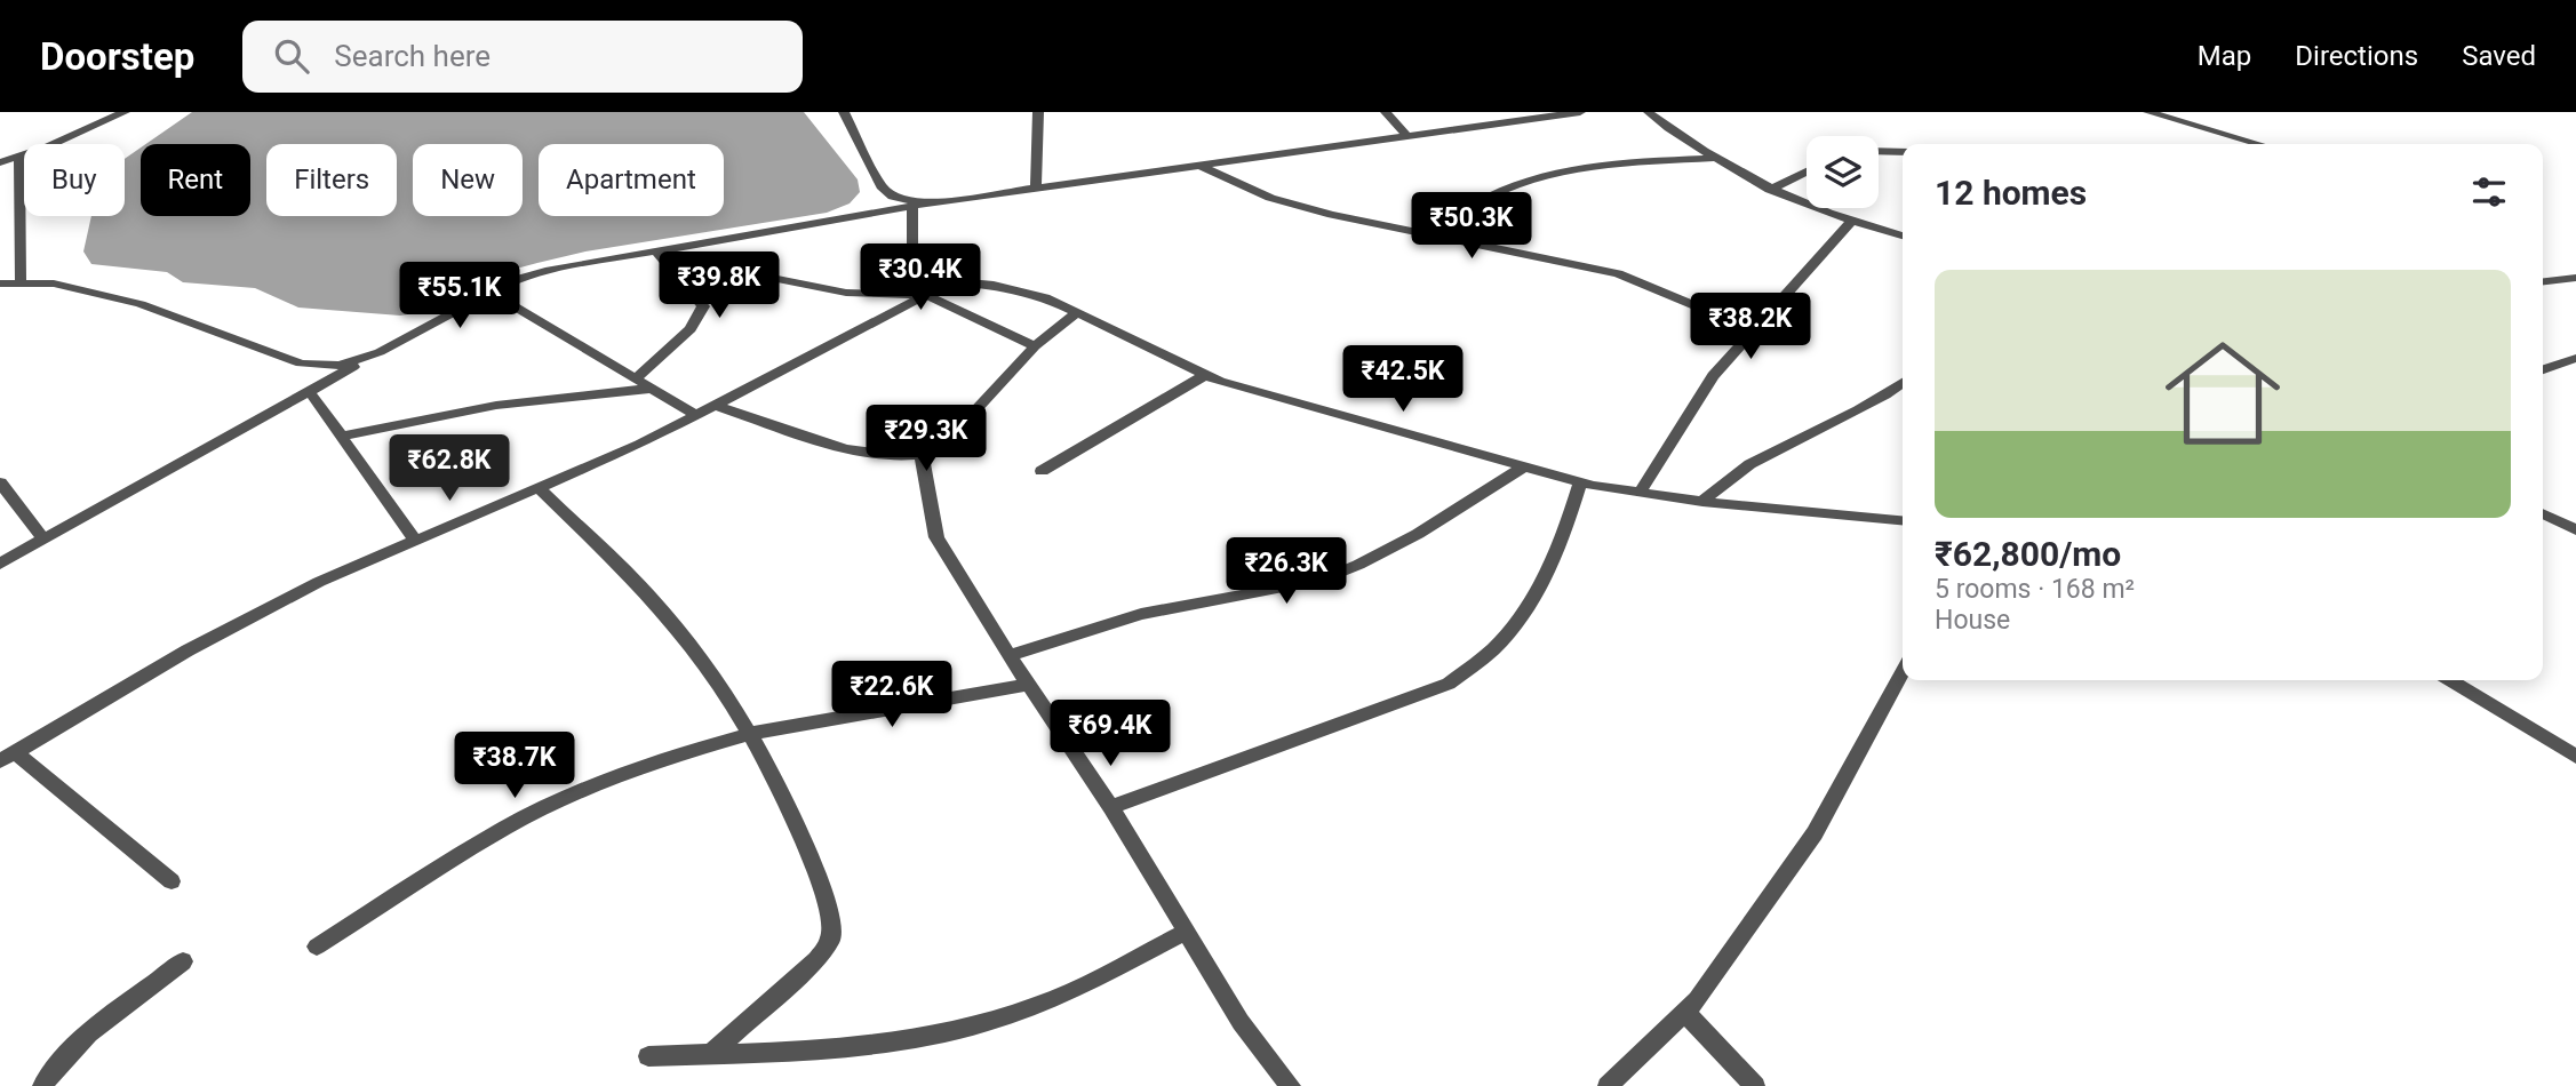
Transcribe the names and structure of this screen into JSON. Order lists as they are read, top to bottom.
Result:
{
  "page": {
    "header": "Doorstep",
    "search": "Search here",
    "nav": ["Map", "Directions", "Saved"],
    "chip": [
      "Buy",
      "Rent",
      "Filters",
      "New",
      "Apartment"
    ],
    "heading": "12 homes",
    "price": [
      "₹50.3K",
      "₹30.4K",
      "₹39.8K",
      "₹55.1K",
      "₹38.2K",
      "₹42.5K",
      "₹29.3K",
      "₹62.8K",
      "₹26.3K",
      "₹22.6K",
      "₹69.4K",
      "₹38.7K"
    ],
    "list": [
      {
        "name": "₹62,800/mo",
        "note": "5 rooms · 168 m² · House"
      }
    ]
  }
}
